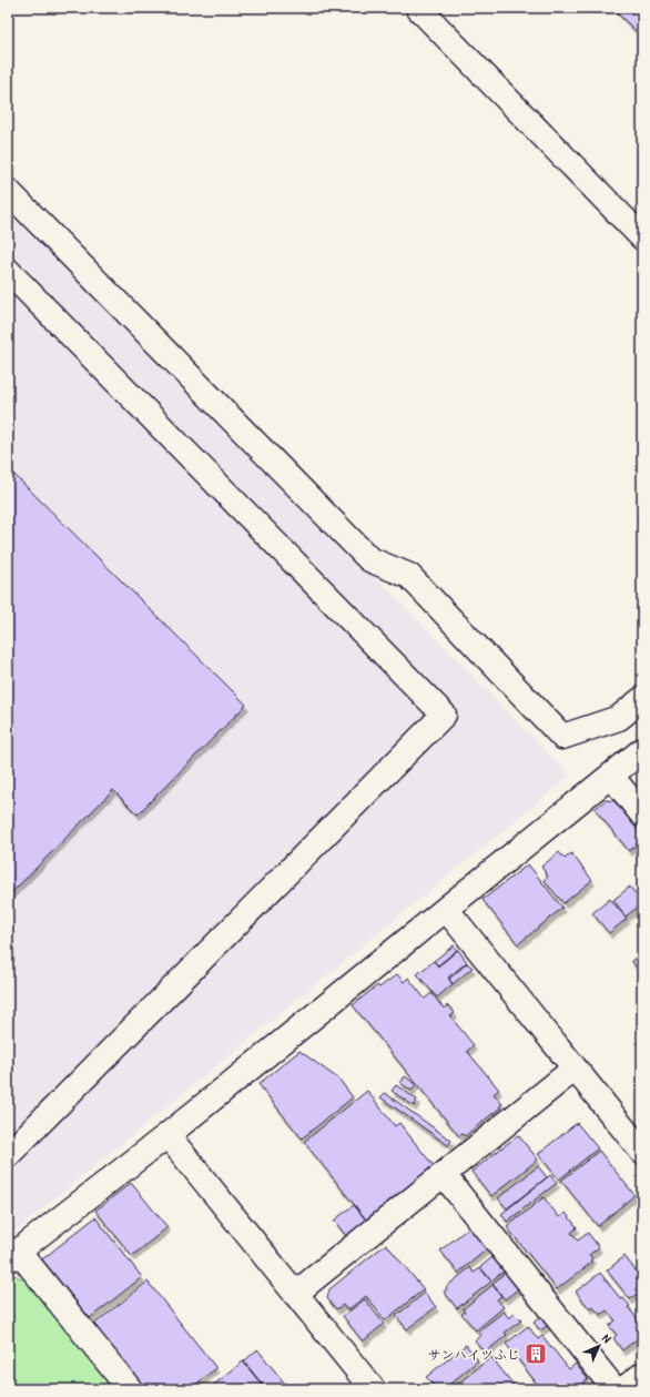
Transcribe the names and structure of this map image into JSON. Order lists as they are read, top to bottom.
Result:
{
  "places": {
    "building": ["サンハイツふじ"]
  },
  "north": "top right"
}
